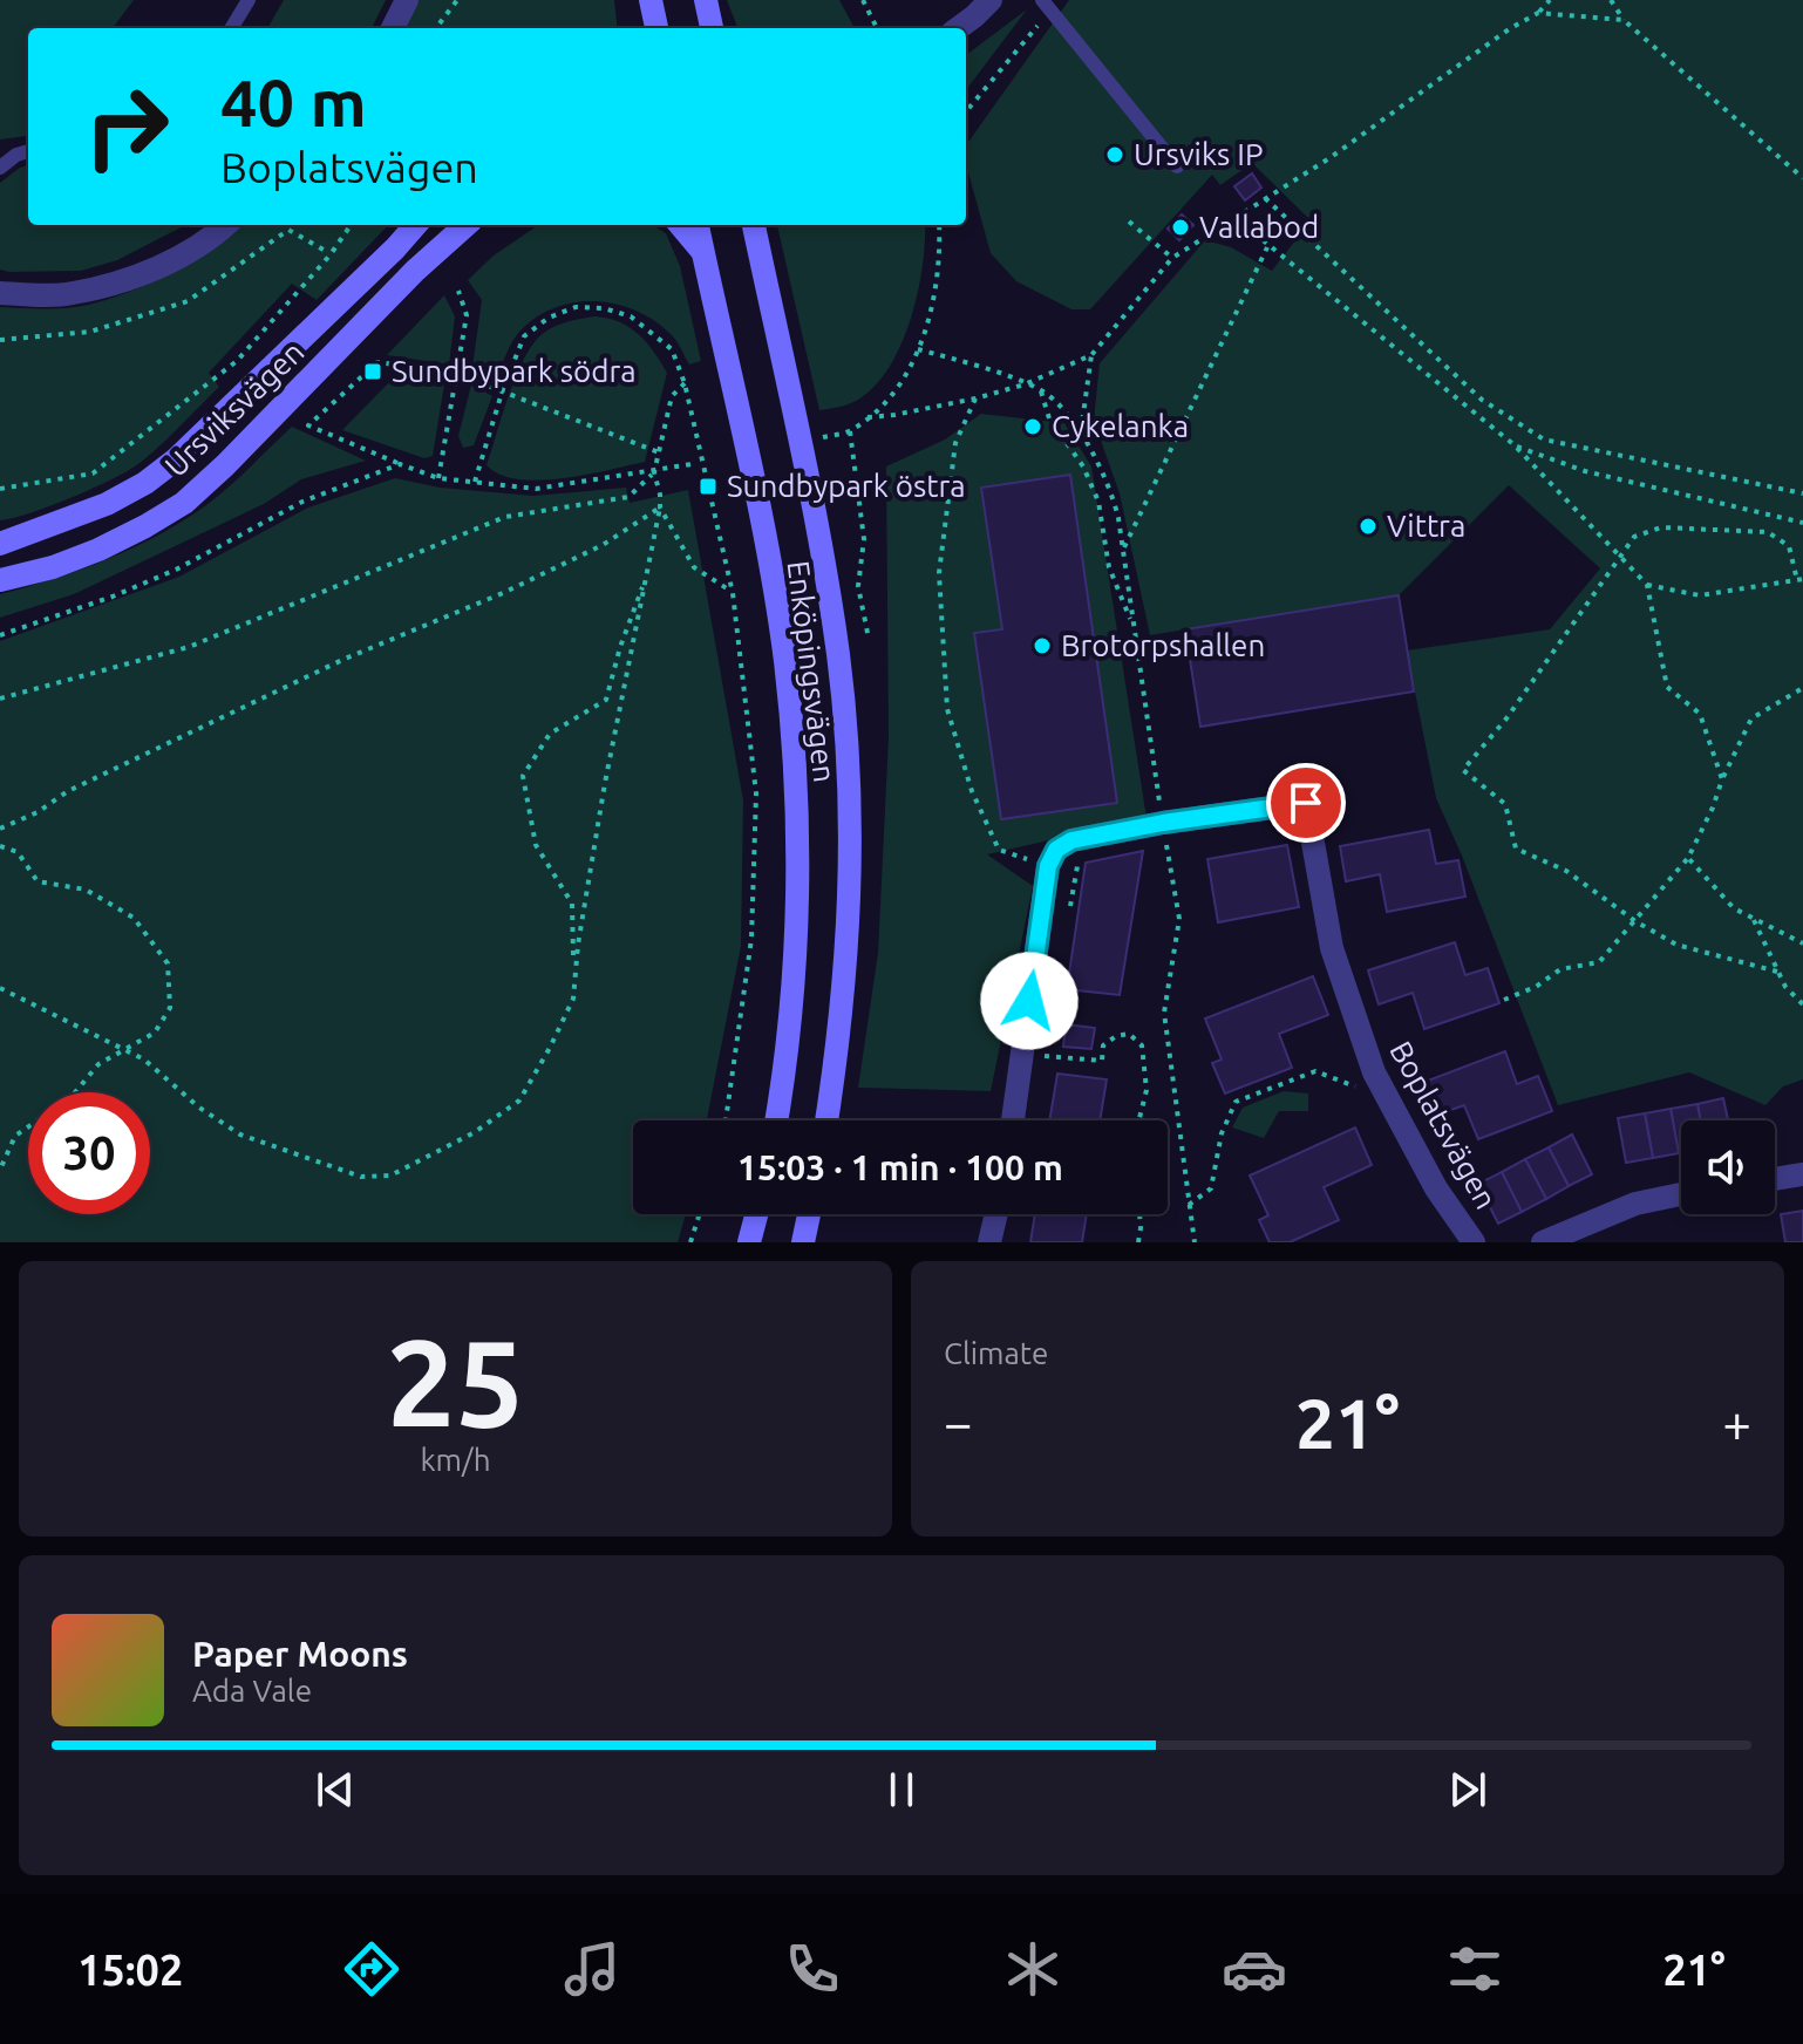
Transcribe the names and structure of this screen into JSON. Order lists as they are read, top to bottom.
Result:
{
  "streets": {
    "main road": ["Ursviksvägen", "Enköpingsvägen"],
    "street": ["Boplatsvägen"]
  },
  "places": {
    "other": [
      "Ursviks IP",
      "Vallabod",
      "Cykelanka",
      "Vittra",
      "Brotorpshallen"
    ],
    "transit": ["Sundbypark södra", "Sundbypark östra"]
  },
  "page": {
    "turn": ["40 m", "Boplatsvägen"],
    "limit": "30",
    "trip": "15:03 · 1 min · 100 m",
    "tile": [
      ["25", "km/h"],
      "Climate"
    ],
    "heat": ["−", "21°", "+"],
    "song": ["Paper Moons", "Ada Vale"],
    "tabs": ["15:02", "21°"]
  }
}
